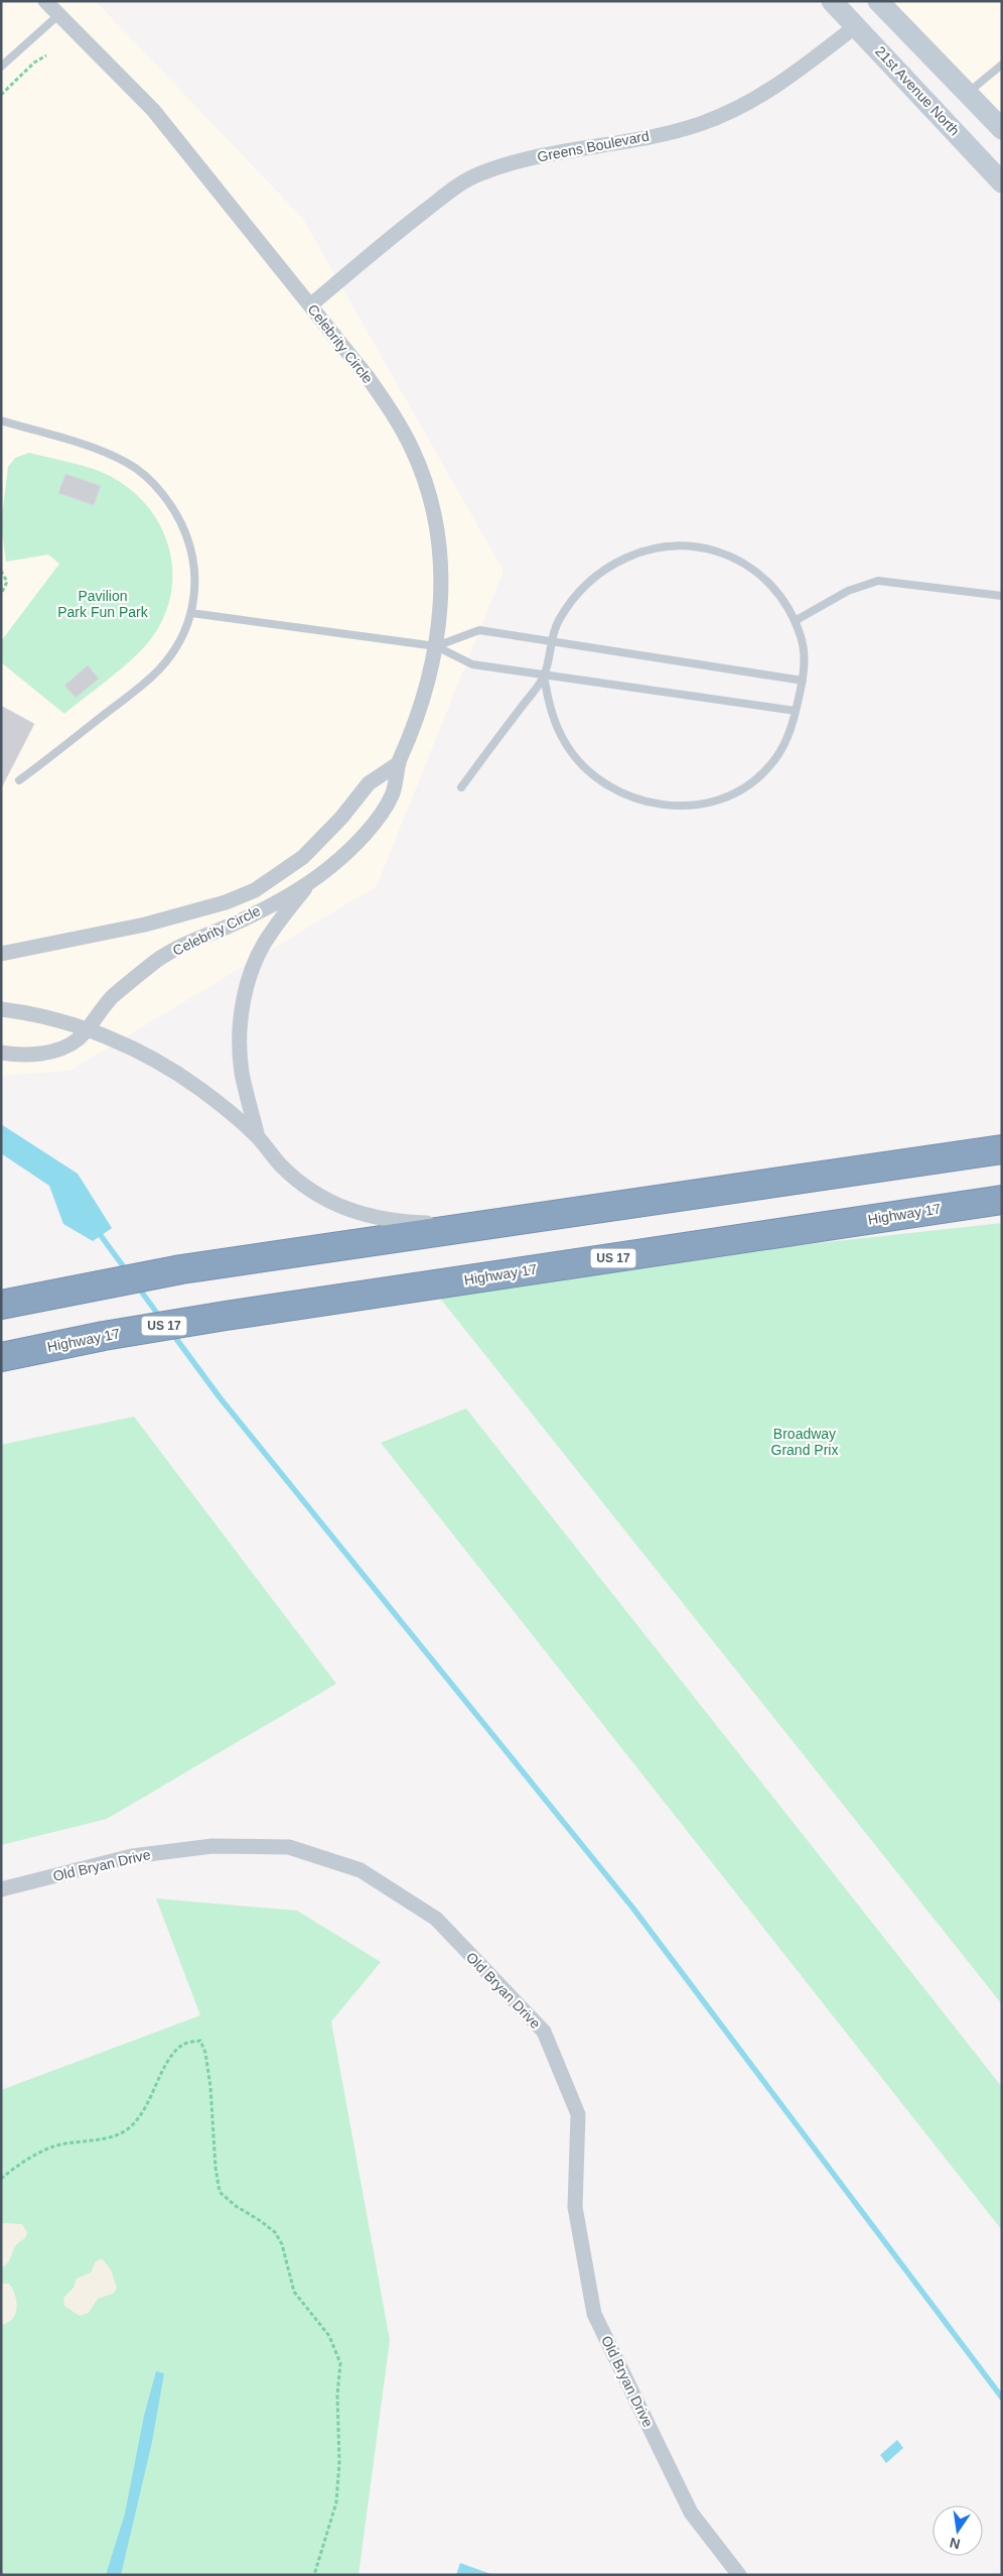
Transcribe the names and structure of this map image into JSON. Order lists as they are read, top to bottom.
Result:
{
  "streets": {
    "highway": ["Highway 17", "US 17"],
    "main road": ["21st Avenue North", "Greens Boulevard"],
    "street": ["Celebrity Circle", "Old Bryan Drive"]
  },
  "crossings": [
    ["21st Avenue North", "Greens Boulevard"],
    ["Greens Boulevard", "Celebrity Circle"]
  ],
  "parks": ["Pavilion Park Fun Park", "Broadway Grand Prix"],
  "north": "bottom"
}
